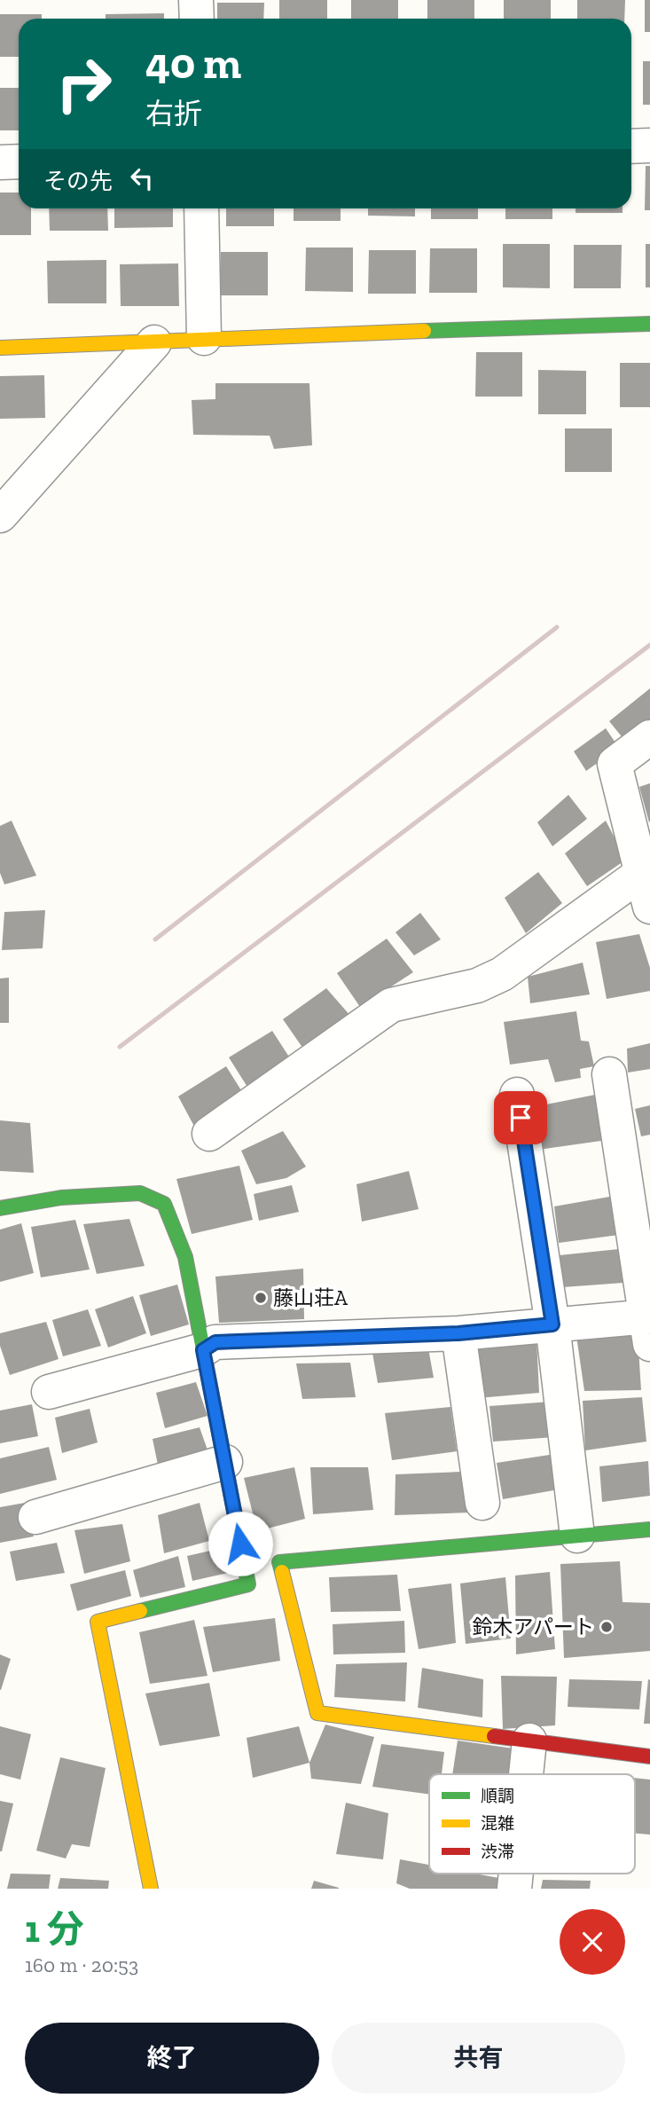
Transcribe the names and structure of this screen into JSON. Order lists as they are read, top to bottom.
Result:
{
  "places": ["藤山荘A", "鈴木アパート"],
  "legend": ["順調", "混雑", "渋滞"],
  "page": {
    "turn": ["40 m", "右折"],
    "then": "その先",
    "heading": ["1 分", "160 m · 20:53"],
    "buttons": ["終了", "共有"]
  }
}
